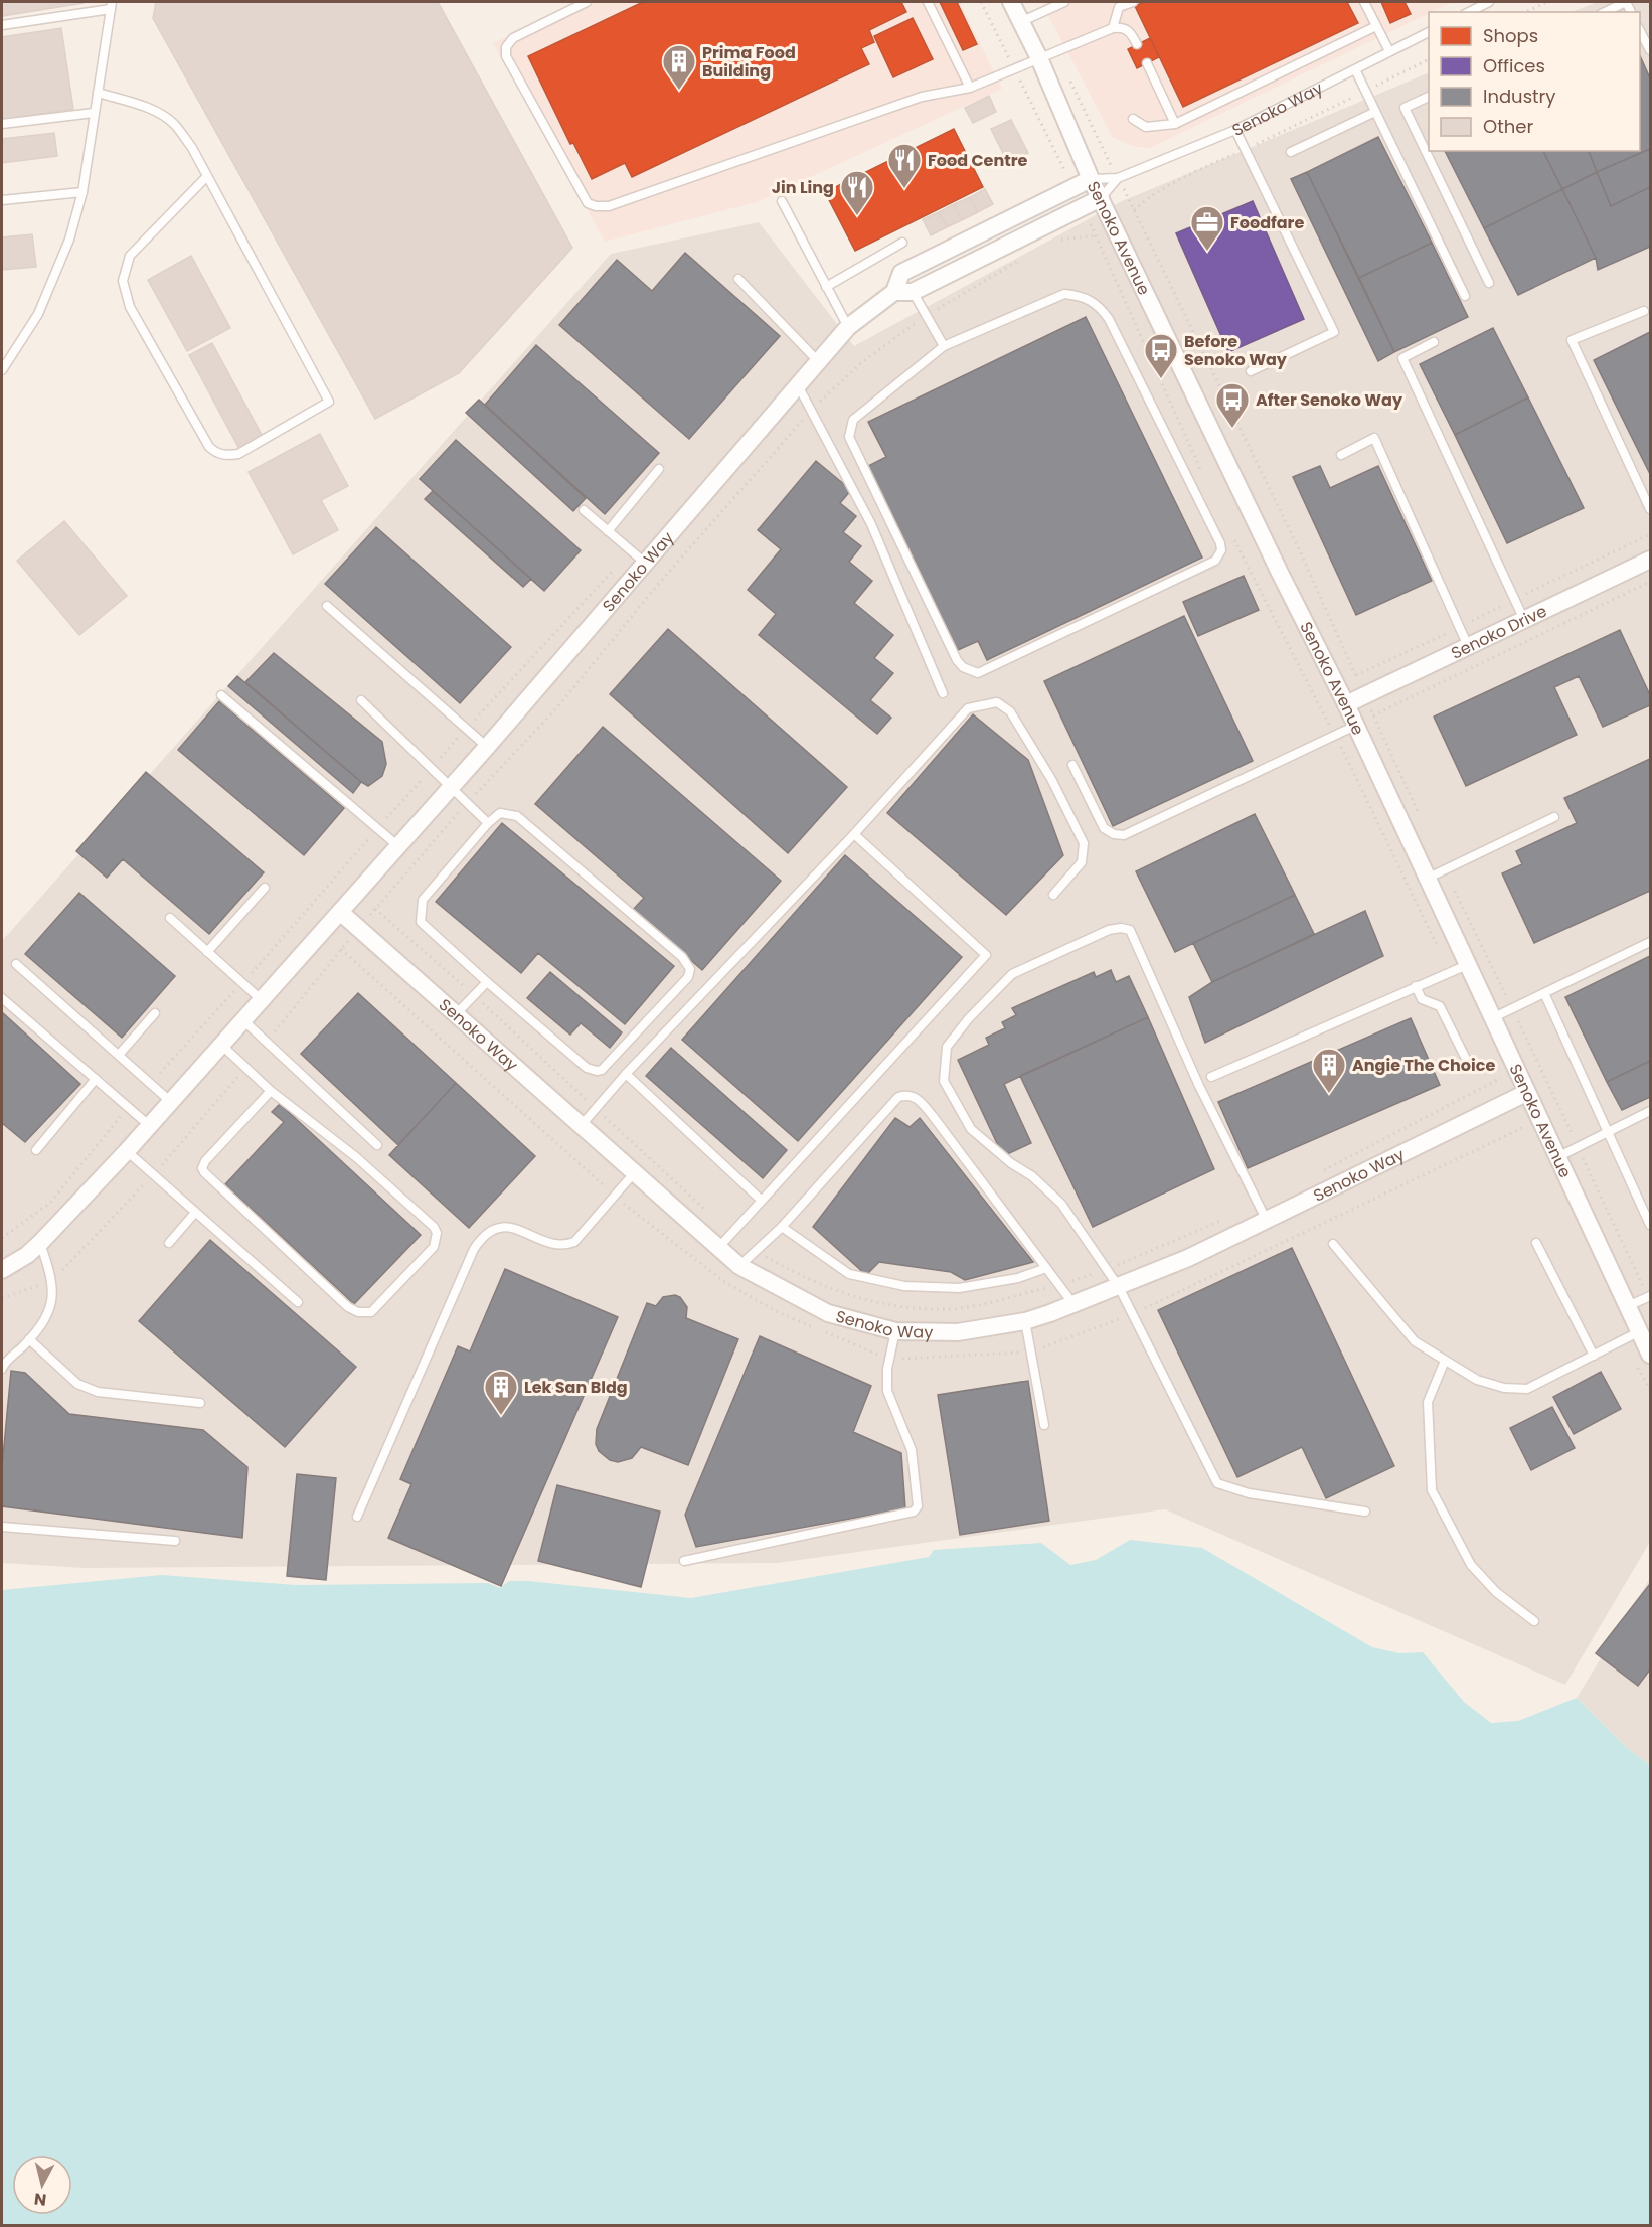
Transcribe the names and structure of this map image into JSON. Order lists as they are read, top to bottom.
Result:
{
  "streets": {
    "street": ["Senoko Way", "Senoko Avenue", "Senoko Drive"]
  },
  "crossings": [
    ["Senoko Way", "Senoko Avenue"],
    ["Senoko Avenue", "Senoko Drive"]
  ],
  "places": {
    "building": ["Prima Food Building", "Angie The Choice", "Lek San Bldg"],
    "restaurant": ["Food Centre", "Jin Ling"],
    "office": ["Foodfare"],
    "bus stop": ["Before Senoko Way", "After Senoko Way"]
  },
  "legend": [
    "Shops",
    "Offices",
    "Industry",
    "Other"
  ],
  "north": "bottom"
}
